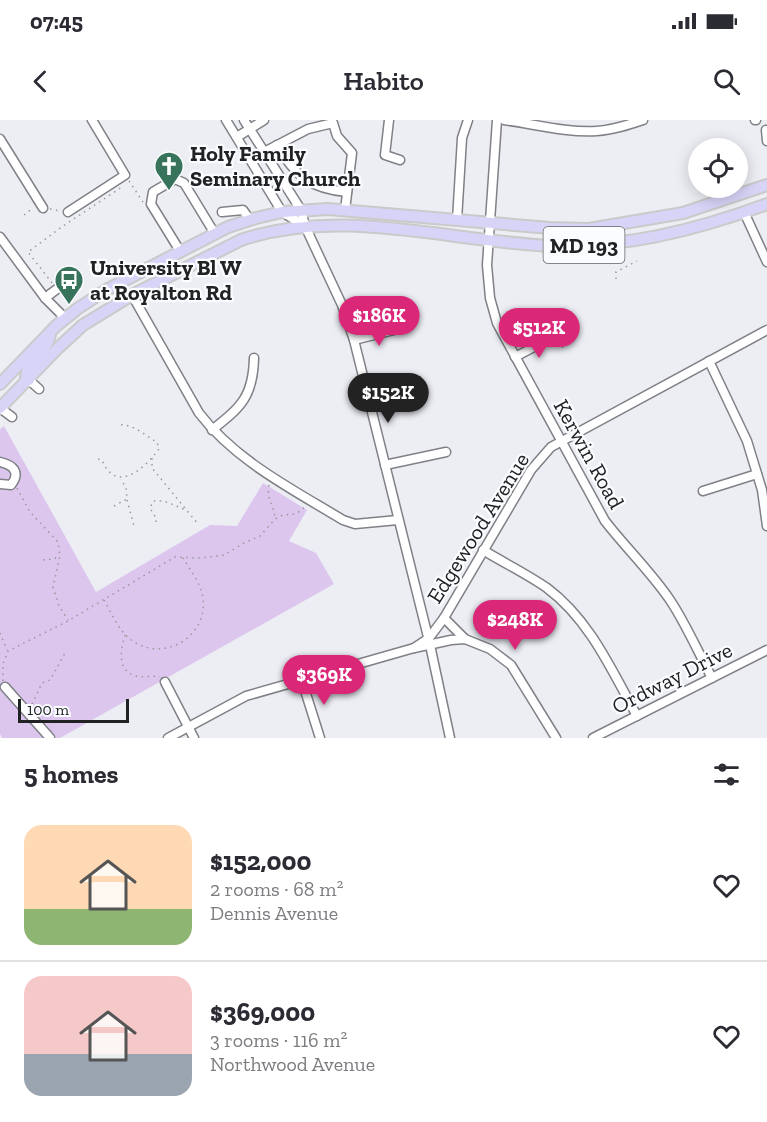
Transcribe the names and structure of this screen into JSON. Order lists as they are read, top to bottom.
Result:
{
  "streets": {
    "main road": ["MD 193"],
    "street": ["Kerwin Road", "Edgewood Avenue", "Ordway Drive"]
  },
  "crossings": [
    ["MD 193", "Kerwin Road"],
    ["Kerwin Road", "Edgewood Avenue"],
    ["Kerwin Road", "Ordway Drive"]
  ],
  "places": {
    "church": ["Holy Family Seminary Church"],
    "bus stop": ["University Bl W at Royalton Rd"]
  },
  "scale_bar": "100 m",
  "page": {
    "status": "07:45",
    "header": "Habito",
    "price": [
      "$186K",
      "$512K",
      "$152K",
      "$248K",
      "$369K"
    ],
    "scale": "100 m",
    "heading": "5 homes",
    "list": [
      {
        "name": "$152,000",
        "note": "2 rooms · 68 m² · Dennis Avenue"
      },
      {
        "name": "$369,000",
        "note": "3 rooms · 116 m² · Northwood Avenue"
      }
    ]
  }
}
